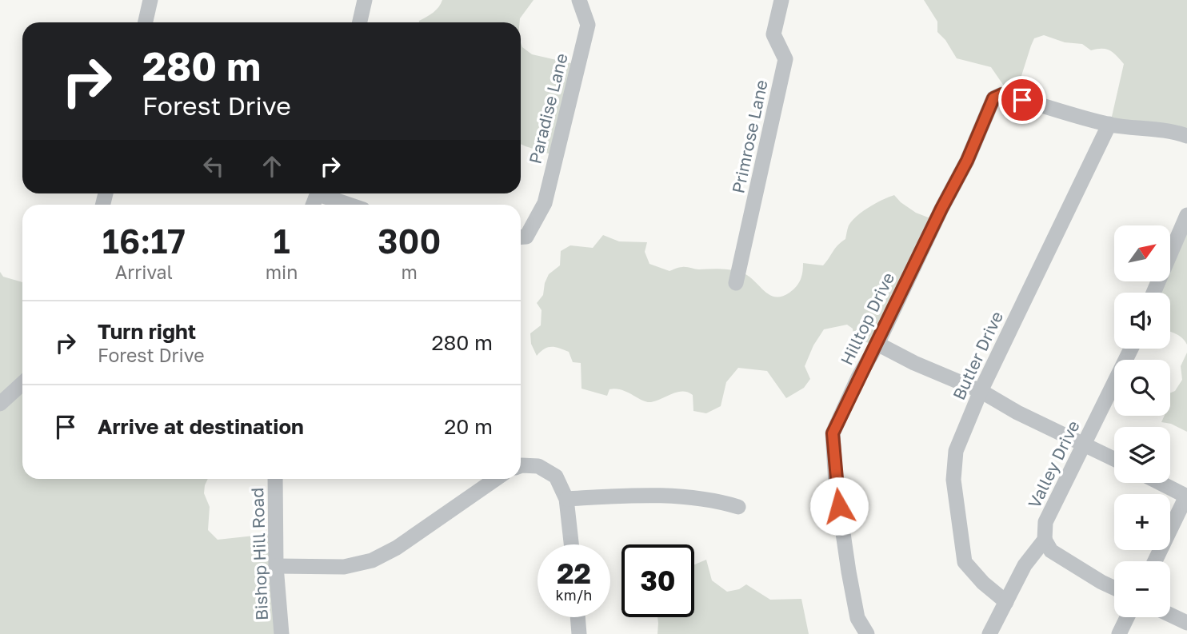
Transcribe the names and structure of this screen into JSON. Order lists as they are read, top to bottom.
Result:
{
  "streets": {
    "street": [
      "Paradise Lane",
      "Primrose Lane",
      "Hilltop Drive",
      "Butler Drive",
      "Valley Drive",
      "Bishop Hill Road"
    ]
  },
  "crossings": [
    ["Hilltop Drive", "Butler Drive"],
    ["Butler Drive", "Valley Drive"]
  ],
  "north": "top right",
  "page": {
    "turn": ["280 m", "Forest Drive"],
    "eta": [
      "16:17",
      "Arrival",
      "1",
      "min",
      "300",
      "m"
    ],
    "map_buttons": ["+", "−"],
    "list": [
      {
        "name": "Turn right",
        "note": "Forest Drive",
        "value": "280 m"
      },
      {
        "name": "Arrive at destination",
        "value": "20 m"
      }
    ],
    "speed": "22 km/h",
    "limit": "30"
  }
}
